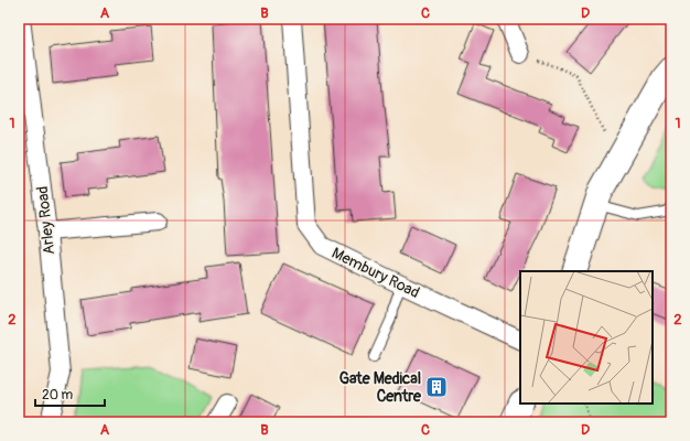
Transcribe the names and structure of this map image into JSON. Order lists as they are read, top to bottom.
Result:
{
  "streets": {
    "street": ["Arley Road", "Membury Road"]
  },
  "places": {
    "building": ["Gate Medical Centre"]
  },
  "scale_bar": "20 m",
  "grid": {
    "columns": [
      "A",
      "B",
      "C",
      "D"
    ],
    "rows": ["1", "2"]
  }
}
